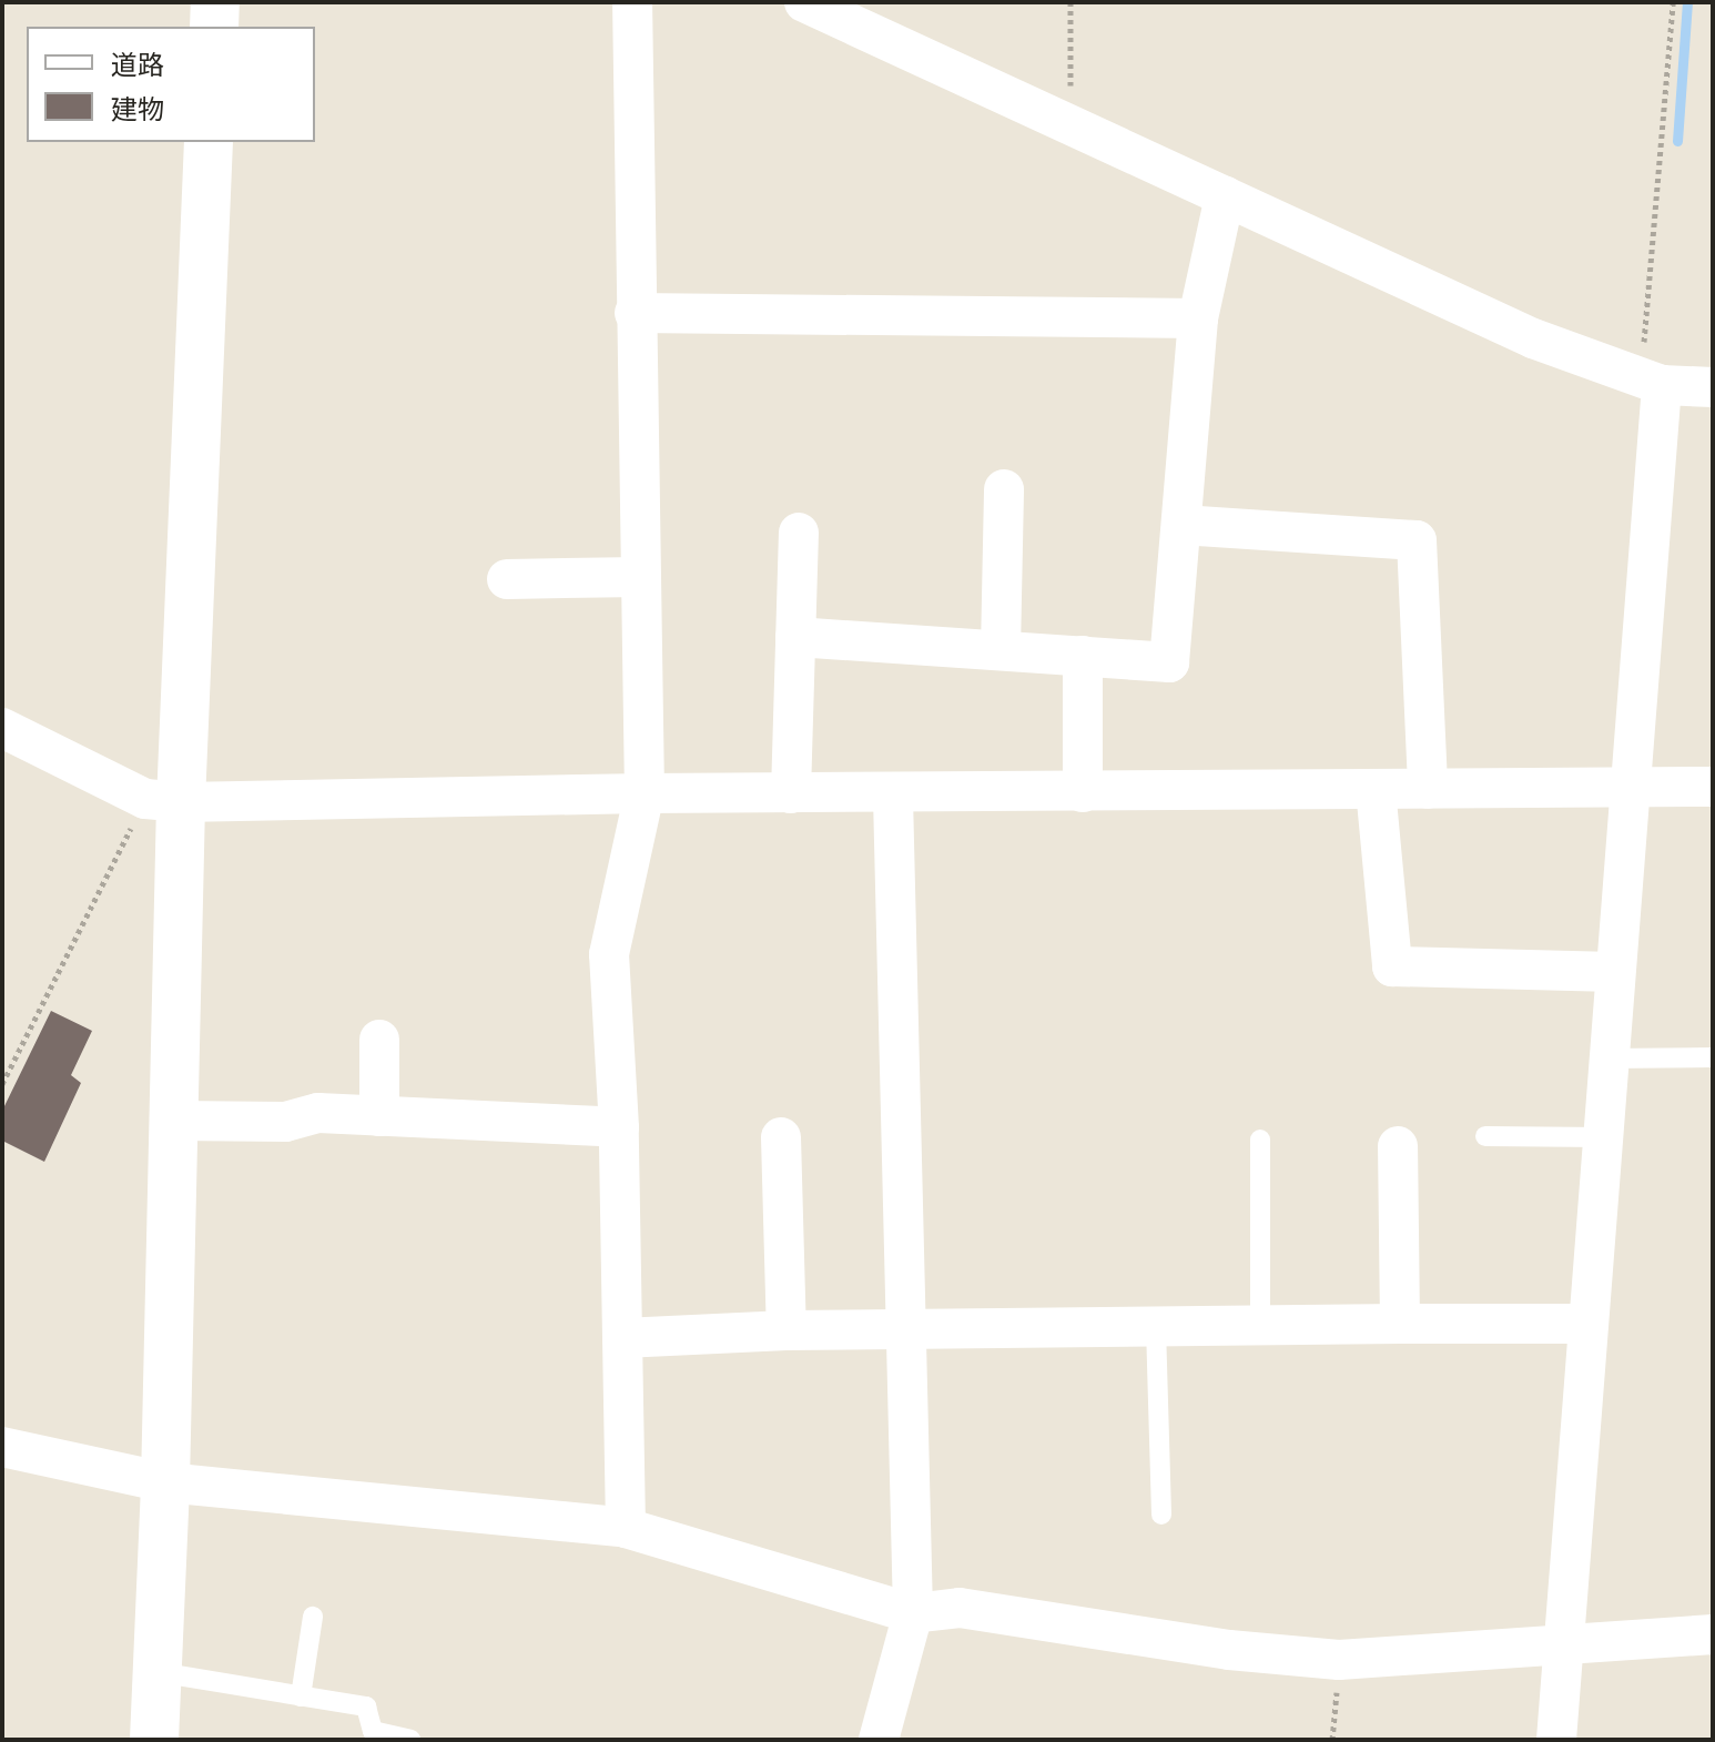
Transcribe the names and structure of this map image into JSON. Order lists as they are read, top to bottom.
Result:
{
  "legend": ["道路", "建物"]
}
